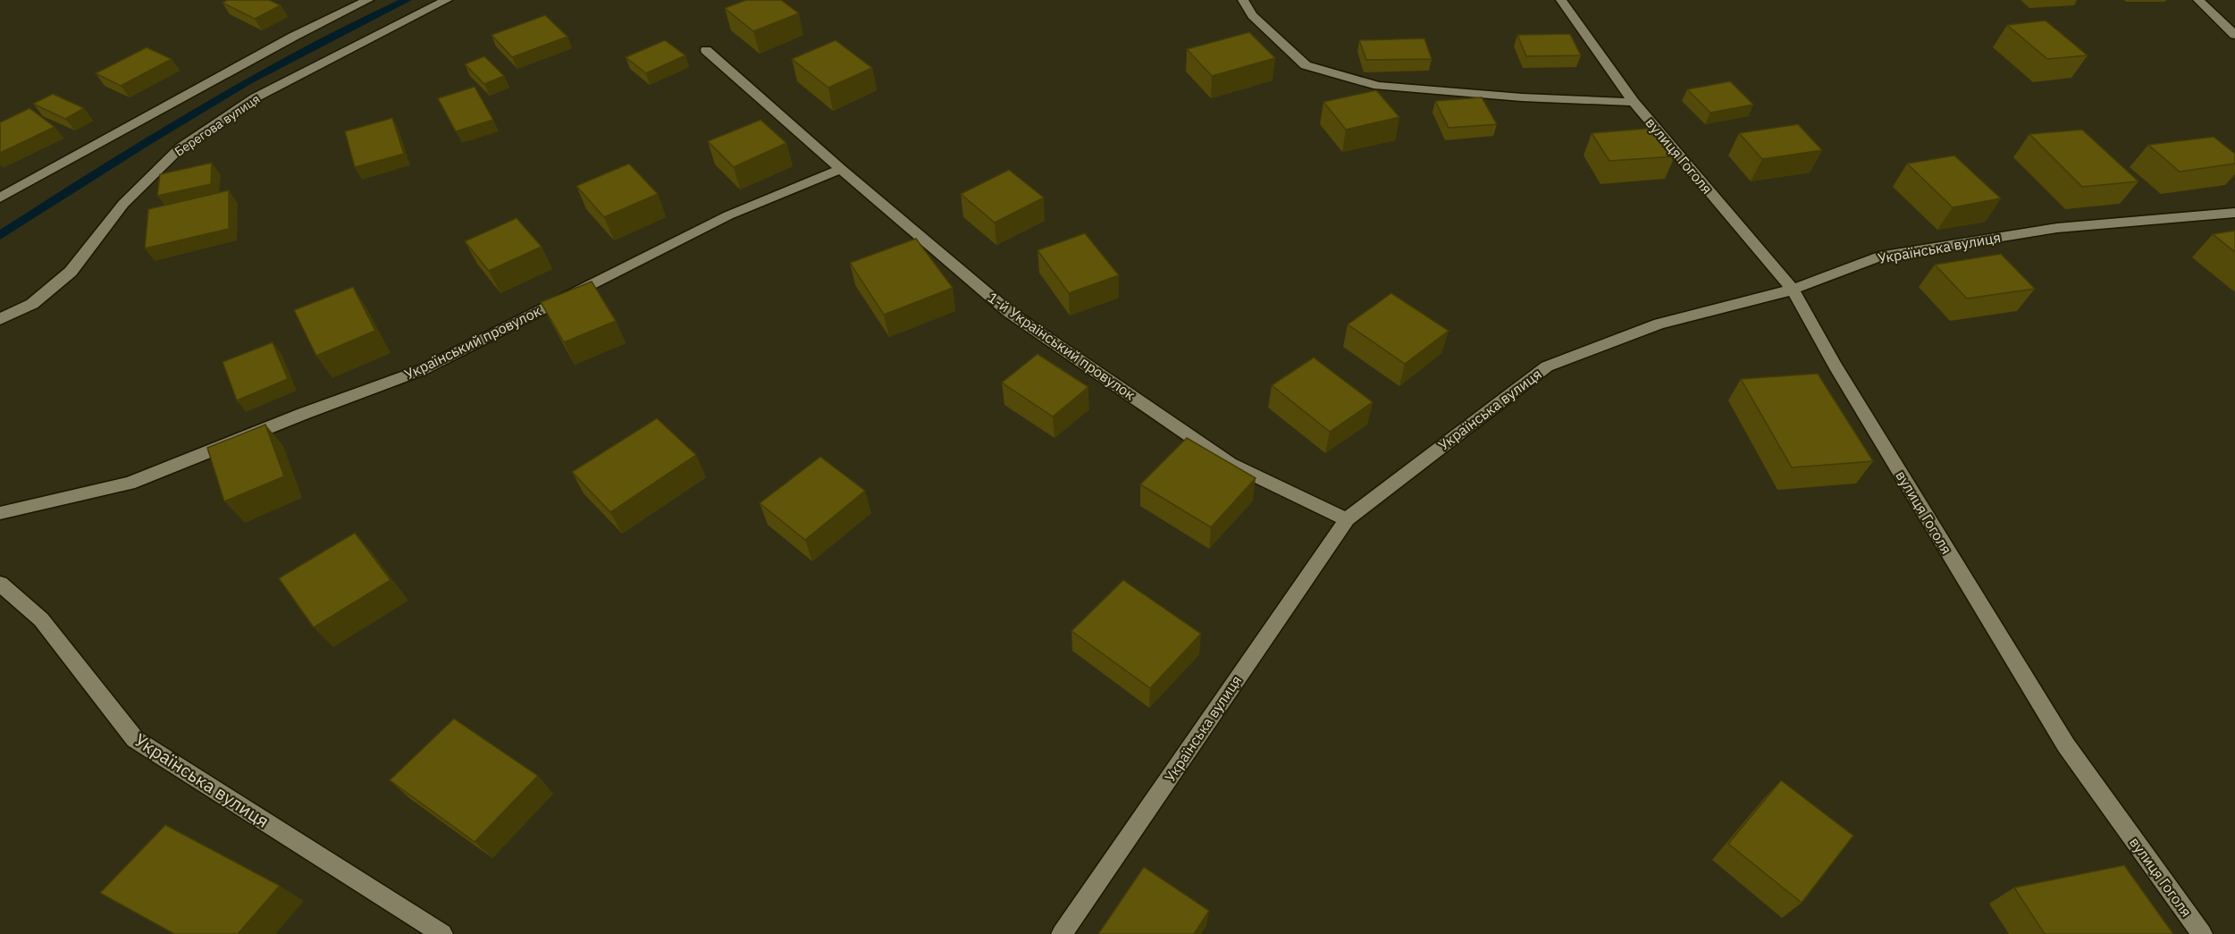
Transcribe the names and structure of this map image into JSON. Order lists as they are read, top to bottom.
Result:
{
  "streets": {
    "street": [
      "Берегова вулиця",
      "вулиця Гоголя",
      "Українська вулиця",
      "Український провулок",
      "1-й Український провулок"
    ]
  },
  "crossings": [
    ["вулиця Гоголя", "Українська вулиця"],
    ["Українська вулиця", "1-й Український провулок"],
    ["Український провулок", "1-й Український провулок"]
  ]
}
